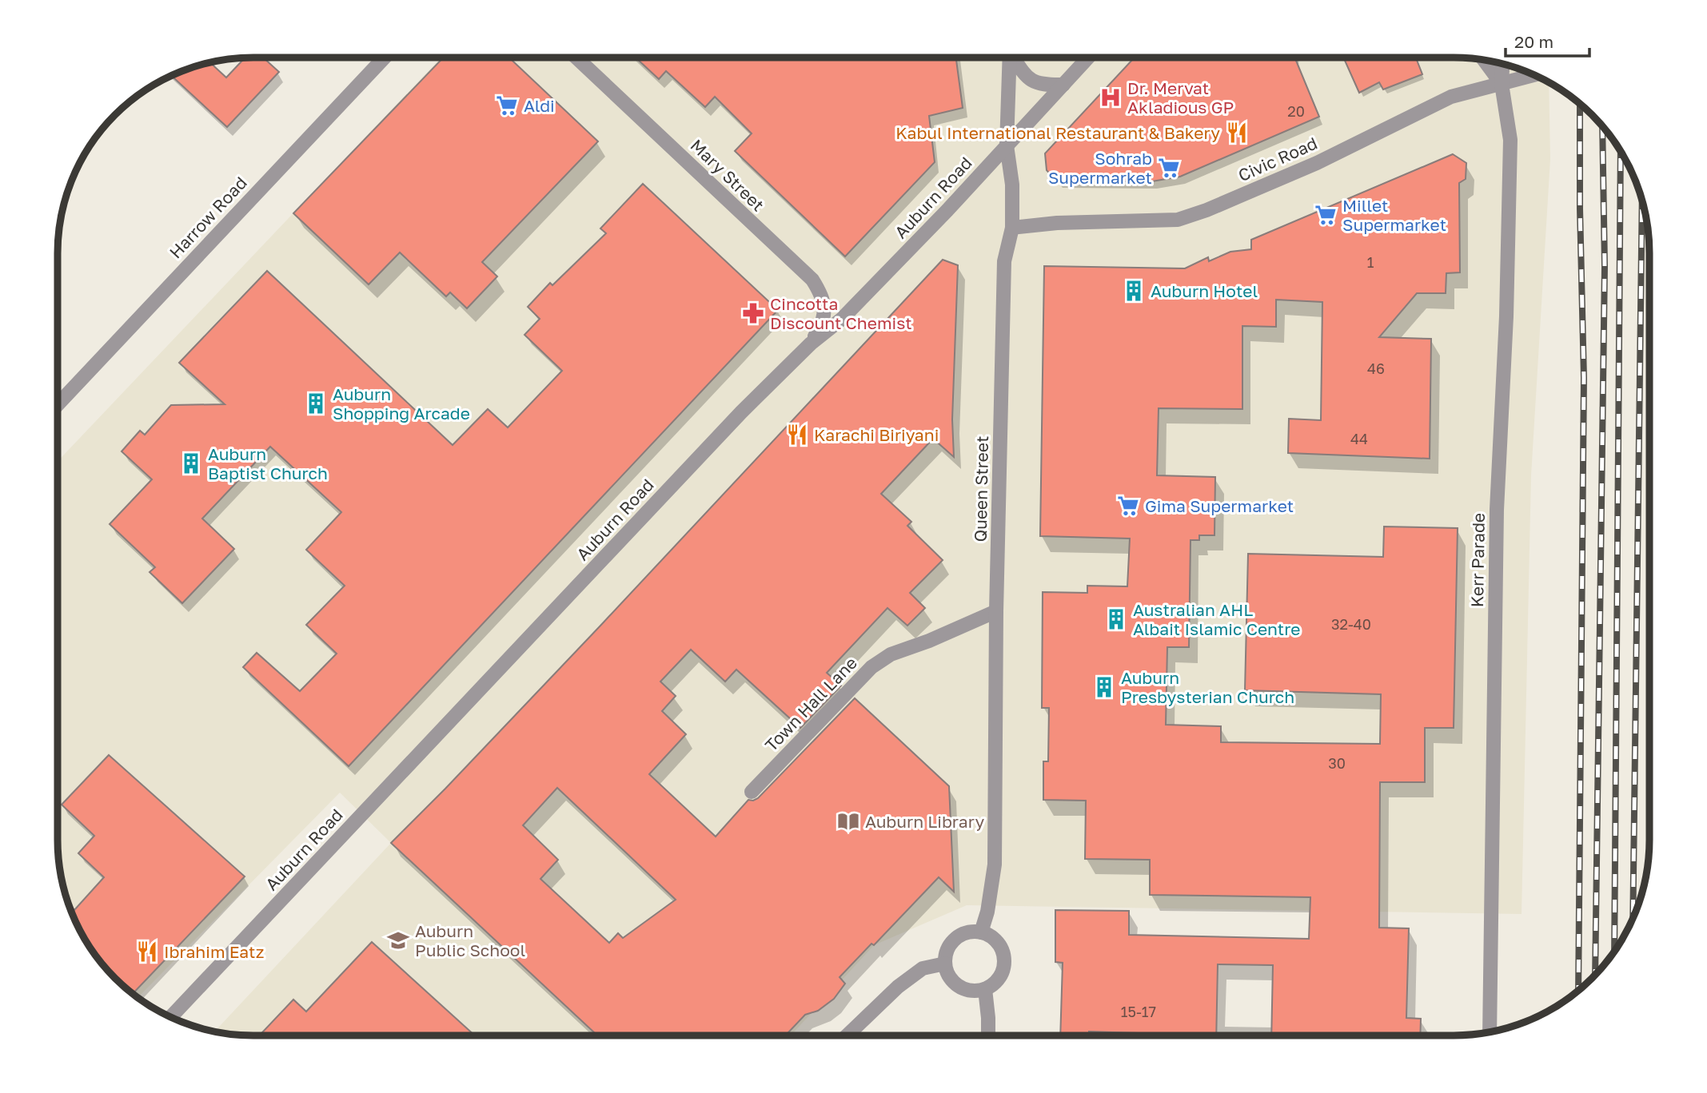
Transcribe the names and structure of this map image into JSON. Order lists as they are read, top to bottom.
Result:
{
  "streets": {
    "street": [
      "Civic Road",
      "Mary Street",
      "Auburn Road",
      "Harrow Road",
      "Queen Street",
      "Kerr Parade",
      "Town Hall Lane"
    ]
  },
  "crossings": [
    ["Civic Road", "Queen Street"],
    ["Civic Road", "Kerr Parade"],
    ["Mary Street", "Auburn Road"],
    ["Auburn Road", "Queen Street"],
    ["Queen Street", "Town Hall Lane"]
  ],
  "places": {
    "hospital": ["Dr. Mervat Akladious GP"],
    "supermarket": [
      "Aldi",
      "Sohrab Supermarket",
      "Millet Supermarket",
      "Gima Supermarket"
    ],
    "restaurant": ["Kabul International Restaurant & Bakery", "Karachi Biriyani", "Ibrahim Eatz"],
    "building": [
      "Auburn Hotel",
      "Auburn Shopping Arcade",
      "Auburn Baptist Church",
      "Australian AHL Albait Islamic Centre",
      "Auburn Presbysterian Church"
    ],
    "pharmacy": ["Cincotta Discount Chemist"],
    "library": ["Auburn Library"],
    "school or university": ["Auburn Public School"]
  },
  "house_numbers": [
    "20",
    "1",
    "46",
    "44",
    "32-40",
    "30",
    "15-17"
  ],
  "scale_bar": "20 m"
}
